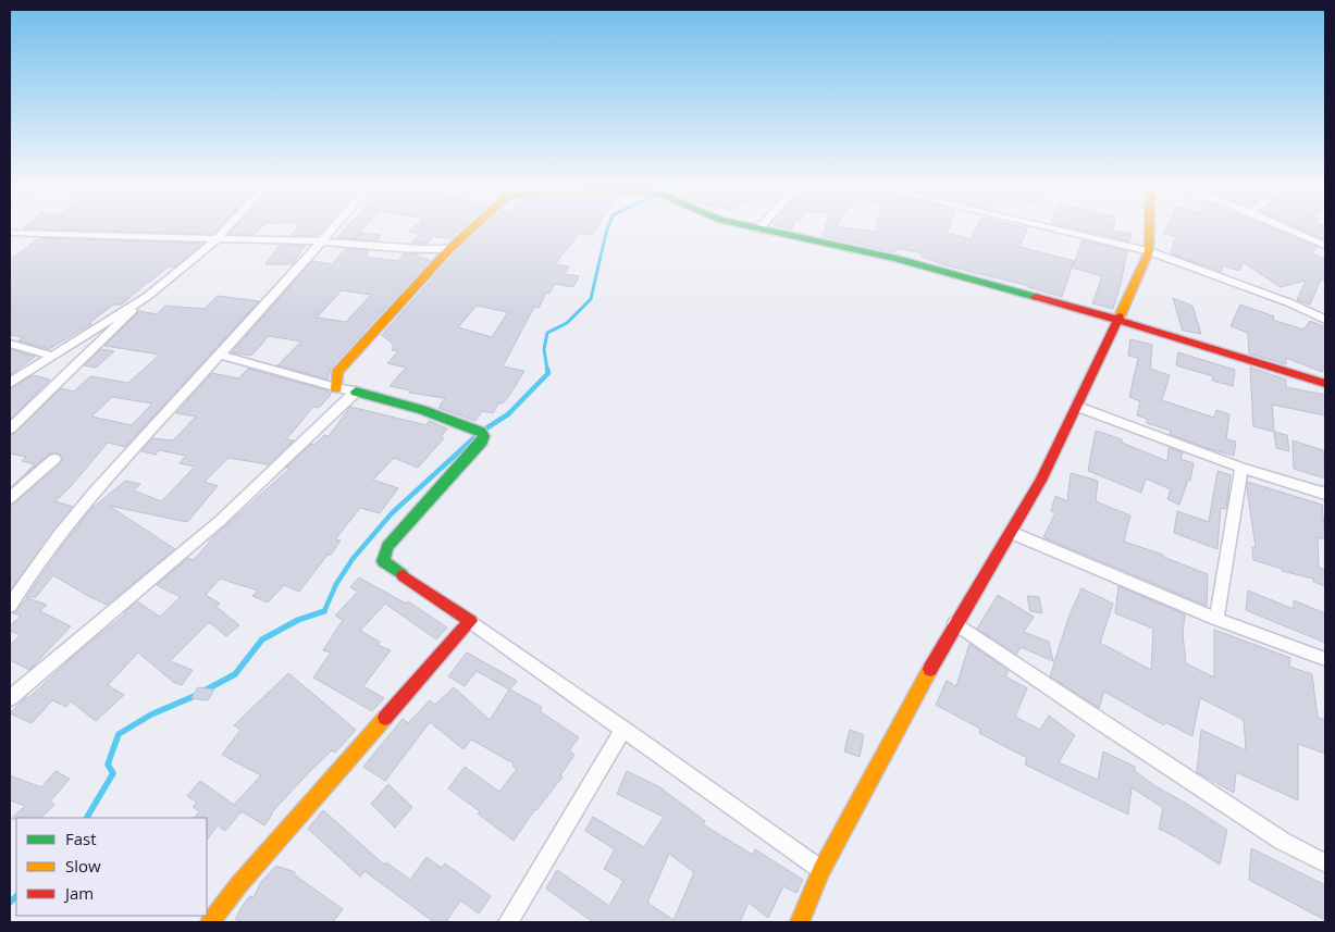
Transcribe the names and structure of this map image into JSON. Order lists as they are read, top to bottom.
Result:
{
  "legend": ["Fast", "Slow", "Jam"]
}
